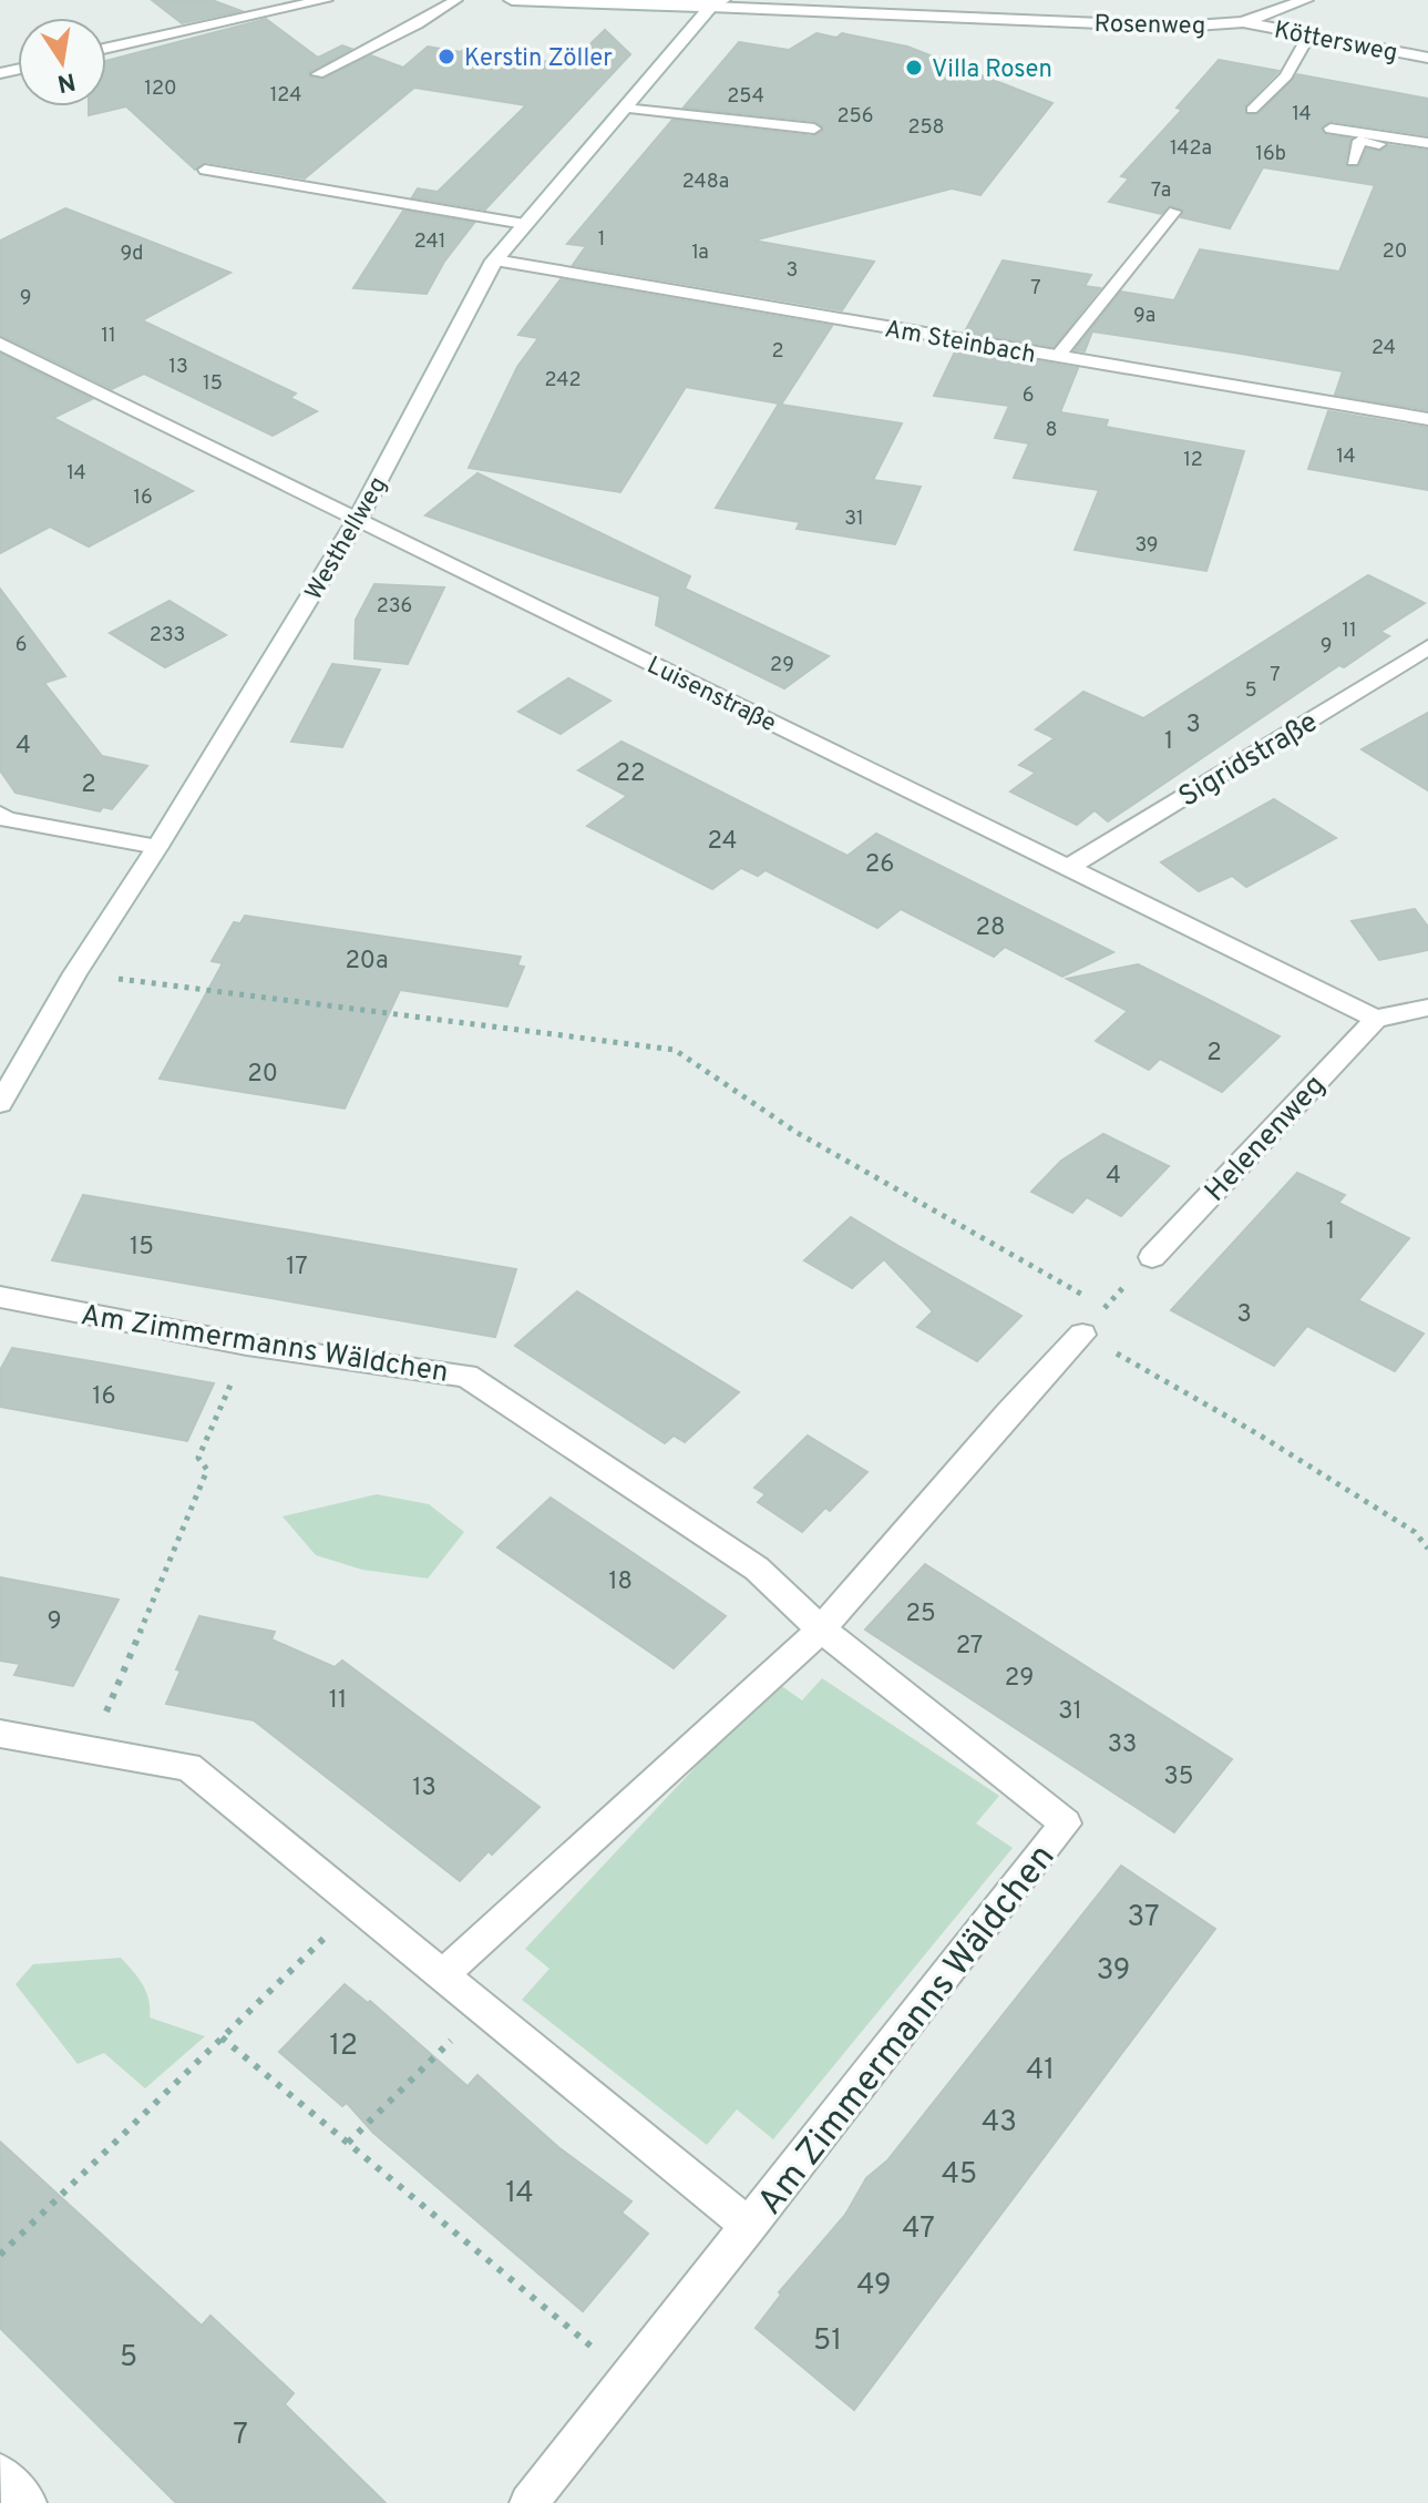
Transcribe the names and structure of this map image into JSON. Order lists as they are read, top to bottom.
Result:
{
  "streets": {
    "street": [
      "Rosenweg",
      "Köttersweg",
      "Am Steinbach",
      "Westhellweg",
      "Luisenstraße",
      "Sigridstraße",
      "Helenenweg",
      "Am Zimmermanns Wäldchen"
    ]
  },
  "crossings": [
    ["Rosenweg", "Köttersweg"],
    ["Rosenweg", "Westhellweg"],
    ["Am Steinbach", "Westhellweg"],
    ["Westhellweg", "Luisenstraße"],
    ["Luisenstraße", "Sigridstraße"],
    ["Luisenstraße", "Helenenweg"]
  ],
  "places": ["Kerstin Zöller", "Villa Rosen"],
  "house_numbers": [
    "120",
    "124",
    "254",
    "14",
    "256",
    "258",
    "142a",
    "16b",
    "248a",
    "7a",
    "1",
    "241",
    "20",
    "1a",
    "9d",
    "3",
    "7",
    "9",
    "9a",
    "11",
    "24",
    "2",
    "13",
    "242",
    "15",
    "6",
    "8",
    "14",
    "12",
    "14",
    "16",
    "31",
    "39",
    "236",
    "11",
    "233",
    "6",
    "9",
    "29",
    "7",
    "5",
    "3",
    "1",
    "4",
    "22",
    "2",
    "24",
    "26",
    "28",
    "20a",
    "2",
    "20",
    "4",
    "1",
    "15",
    "17",
    "3",
    "16",
    "18",
    "25",
    "9",
    "27",
    "29",
    "11",
    "31",
    "33",
    "35",
    "13",
    "37",
    "39",
    "12",
    "41",
    "43",
    "45",
    "14",
    "47",
    "49",
    "51",
    "5",
    "7"
  ],
  "north": "bottom"
}
